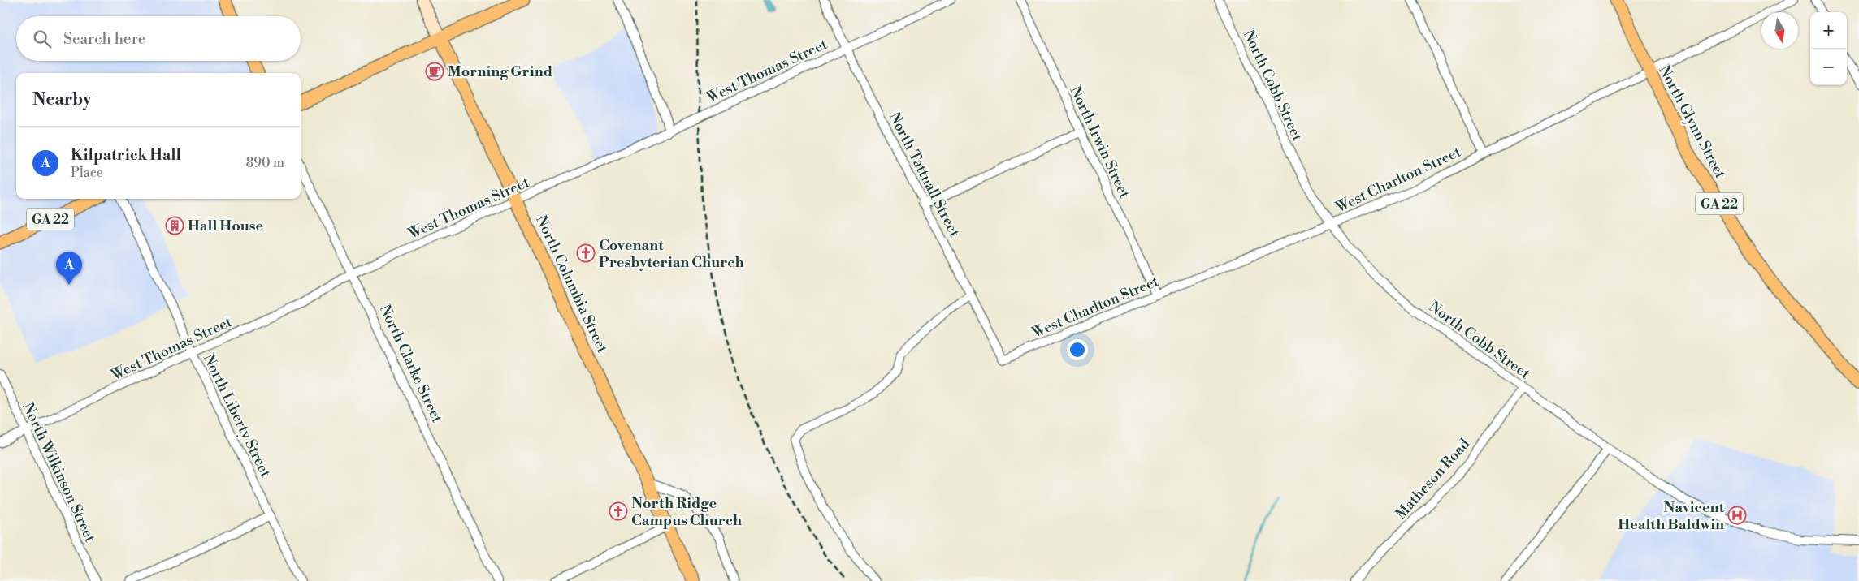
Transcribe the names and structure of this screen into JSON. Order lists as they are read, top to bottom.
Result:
{
  "streets": {
    "main road": ["North Glynn Street", "GA 22", "North Columbia Street"],
    "street": [
      "West Thomas Street",
      "North Cobb Street",
      "North Irwin Street",
      "North Tattnall Street",
      "West Charlton Street",
      "North Clarke Street",
      "North Liberty Street",
      "North Wilkinson Street",
      "Matheson Road"
    ]
  },
  "crossings": [
    ["West Thomas Street", "North Tattnall Street"],
    ["West Thomas Street", "North Columbia Street"],
    ["West Thomas Street", "North Clarke Street"],
    ["West Thomas Street", "North Liberty Street"],
    ["West Thomas Street", "North Wilkinson Street"],
    ["North Cobb Street", "West Charlton Street"],
    ["North Cobb Street", "Matheson Road"],
    ["North Glynn Street", "West Charlton Street"],
    ["North Irwin Street", "West Charlton Street"],
    ["North Tattnall Street", "West Charlton Street"]
  ],
  "places": {
    "cafe": ["Morning Grind"],
    "building": ["Hall House"],
    "church": ["Covenant Presbyterian Church", "North Ridge Campus Church"],
    "hospital": ["Navicent Health Baldwin"]
  },
  "north": "bottom",
  "page": {
    "map_buttons": ["+", "−"],
    "search": "Search here",
    "heading": "Nearby",
    "list": [
      {
        "mark": "A",
        "name": "Kilpatrick Hall",
        "note": "Place",
        "value": "890 m"
      }
    ],
    "pins": "A"
  }
}
